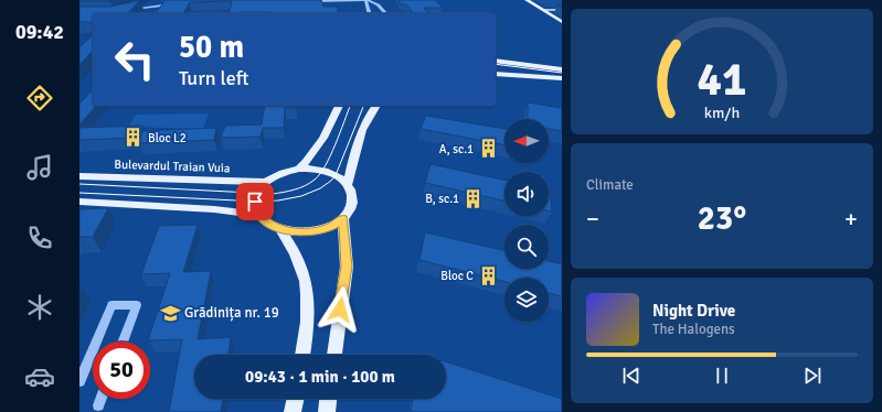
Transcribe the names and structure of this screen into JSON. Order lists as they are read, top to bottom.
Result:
{
  "streets": {
    "main road": ["Bulevardul Traian Vuia"]
  },
  "places": {
    "building": [
      "Bloc L2",
      "A, sc.1",
      "B, sc.1",
      "Bloc C"
    ],
    "school or university": ["Grădinița nr. 19"]
  },
  "north": "left",
  "page": {
    "tabs": "09:42",
    "turn": ["50 m", "Turn left"],
    "tile": "Climate",
    "heat": ["−", "23°", "+"],
    "song": ["Night Drive", "The Halogens"],
    "limit": "50",
    "trip": "09:43 · 1 min · 100 m",
    "gauge": ["41", "km/h"]
  }
}
